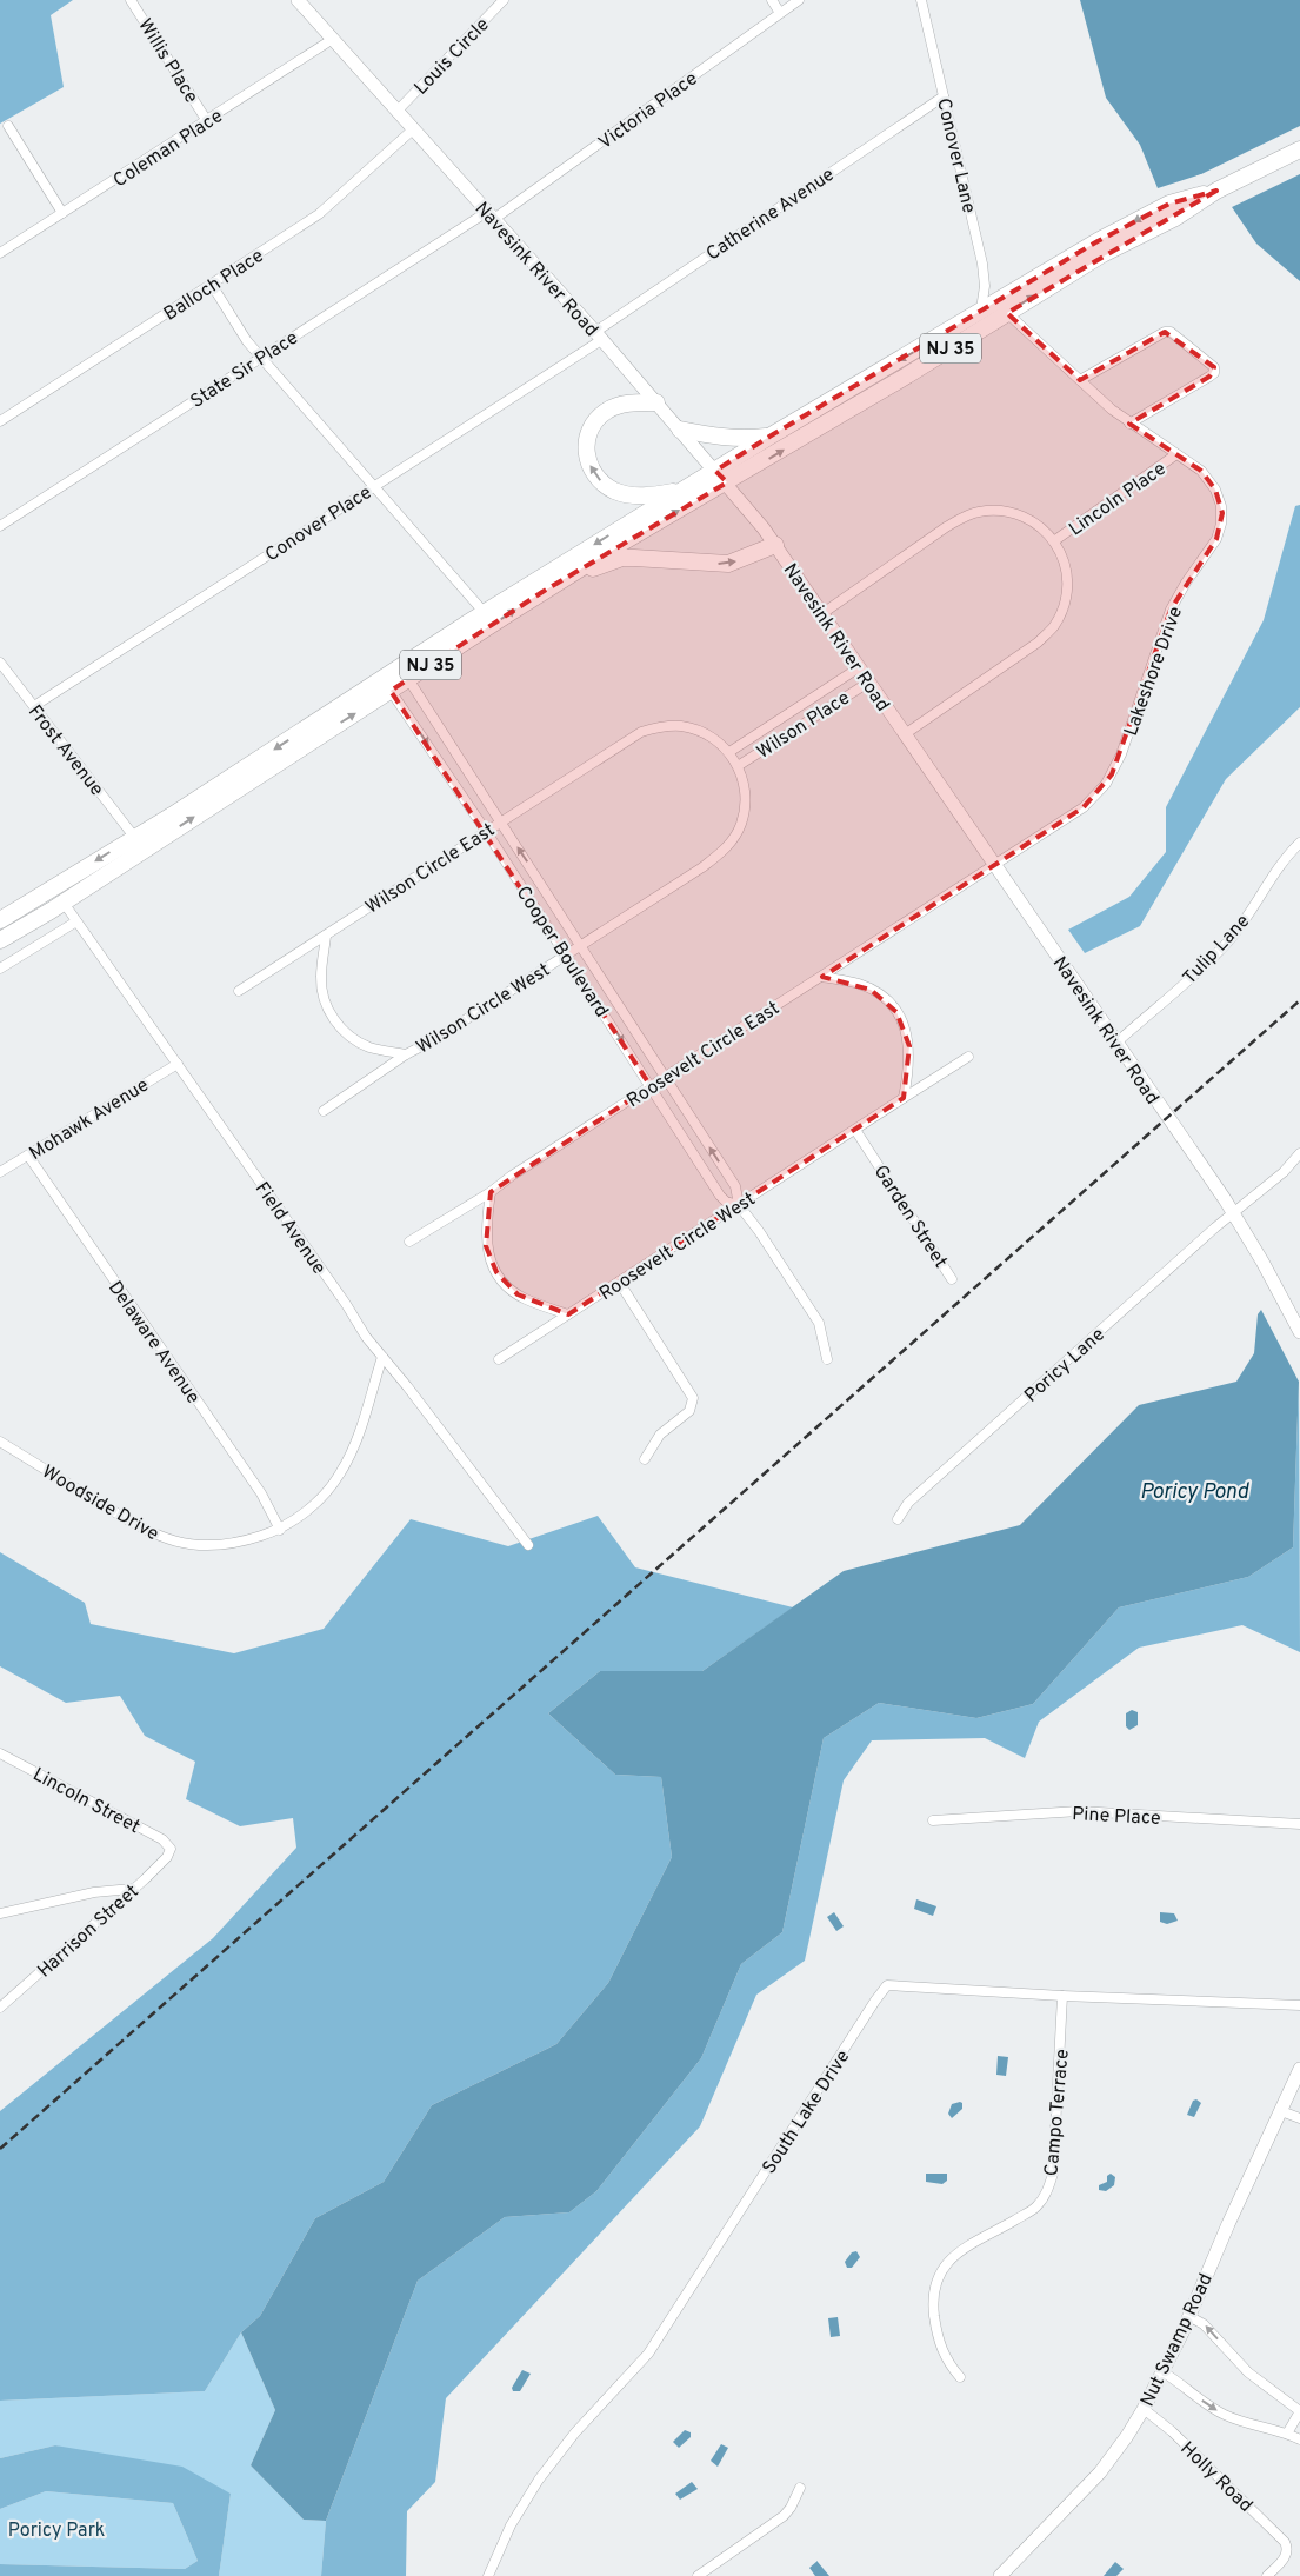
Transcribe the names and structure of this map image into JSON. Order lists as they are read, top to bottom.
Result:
{
  "streets": {
    "highway": ["NJ 35"],
    "main road": ["Navesink River Road", "Nut Swamp Road"],
    "street": [
      "Louis Circle",
      "Willis Place",
      "Victoria Place",
      "Coleman Place",
      "Conover Lane",
      "Catherine Avenue",
      "Balloch Place",
      "State Sir Place",
      "Lincoln Place",
      "Conover Place",
      "Lakeshore Drive",
      "Wilson Place",
      "Frost Avenue",
      "Wilson Circle East",
      "Tulip Lane",
      "Cooper Boulevard",
      "Wilson Circle West",
      "Roosevelt Circle East",
      "Mohawk Avenue",
      "Garden Street",
      "Field Avenue",
      "Roosevelt Circle West",
      "Delaware Avenue",
      "Poricy Lane",
      "Woodside Drive",
      "Lincoln Street",
      "Pine Place",
      "Harrison Street",
      "South Lake Drive",
      "Campo Terrace",
      "Holly Road"
    ]
  },
  "crossings": [
    ["Louis Circle", "Navesink River Road"],
    ["Willis Place", "Coleman Place"],
    ["Victoria Place", "Navesink River Road"],
    ["Victoria Place", "State Sir Place"],
    ["Coleman Place", "Navesink River Road"],
    ["Conover Lane", "Catherine Avenue"],
    ["Conover Lane", "NJ 35"],
    ["Catherine Avenue", "Navesink River Road"],
    ["Catherine Avenue", "Conover Place"],
    ["Navesink River Road", "Balloch Place"],
    ["Navesink River Road", "NJ 35"],
    ["Navesink River Road", "State Sir Place"],
    ["Navesink River Road", "Conover Place"],
    ["Navesink River Road", "Lakeshore Drive"],
    ["Navesink River Road", "Wilson Place"],
    ["Navesink River Road", "Tulip Lane"],
    ["Navesink River Road", "Roosevelt Circle East"],
    ["Navesink River Road", "Poricy Lane"],
    ["NJ 35", "Lakeshore Drive"],
    ["NJ 35", "Frost Avenue"],
    ["NJ 35", "Cooper Boulevard"],
    ["NJ 35", "Field Avenue"],
    ["Lincoln Place", "Lakeshore Drive"],
    ["Conover Place", "Frost Avenue"],
    ["Lakeshore Drive", "Roosevelt Circle East"],
    ["Wilson Place", "Wilson Circle East"],
    ["Wilson Place", "Wilson Circle West"],
    ["Wilson Circle East", "Cooper Boulevard"],
    ["Wilson Circle East", "Wilson Circle West"],
    ["Cooper Boulevard", "Wilson Circle West"],
    ["Cooper Boulevard", "Roosevelt Circle East"],
    ["Cooper Boulevard", "Roosevelt Circle West"],
    ["Mohawk Avenue", "Field Avenue"],
    ["Mohawk Avenue", "Delaware Avenue"],
    ["Garden Street", "Roosevelt Circle West"],
    ["Field Avenue", "Woodside Drive"],
    ["Delaware Avenue", "Woodside Drive"],
    ["Lincoln Street", "Harrison Street"],
    ["South Lake Drive", "Campo Terrace"],
    ["Nut Swamp Road", "Holly Road"]
  ],
  "water": ["Poricy Pond"],
  "parks": ["Poricy Park"]
}
